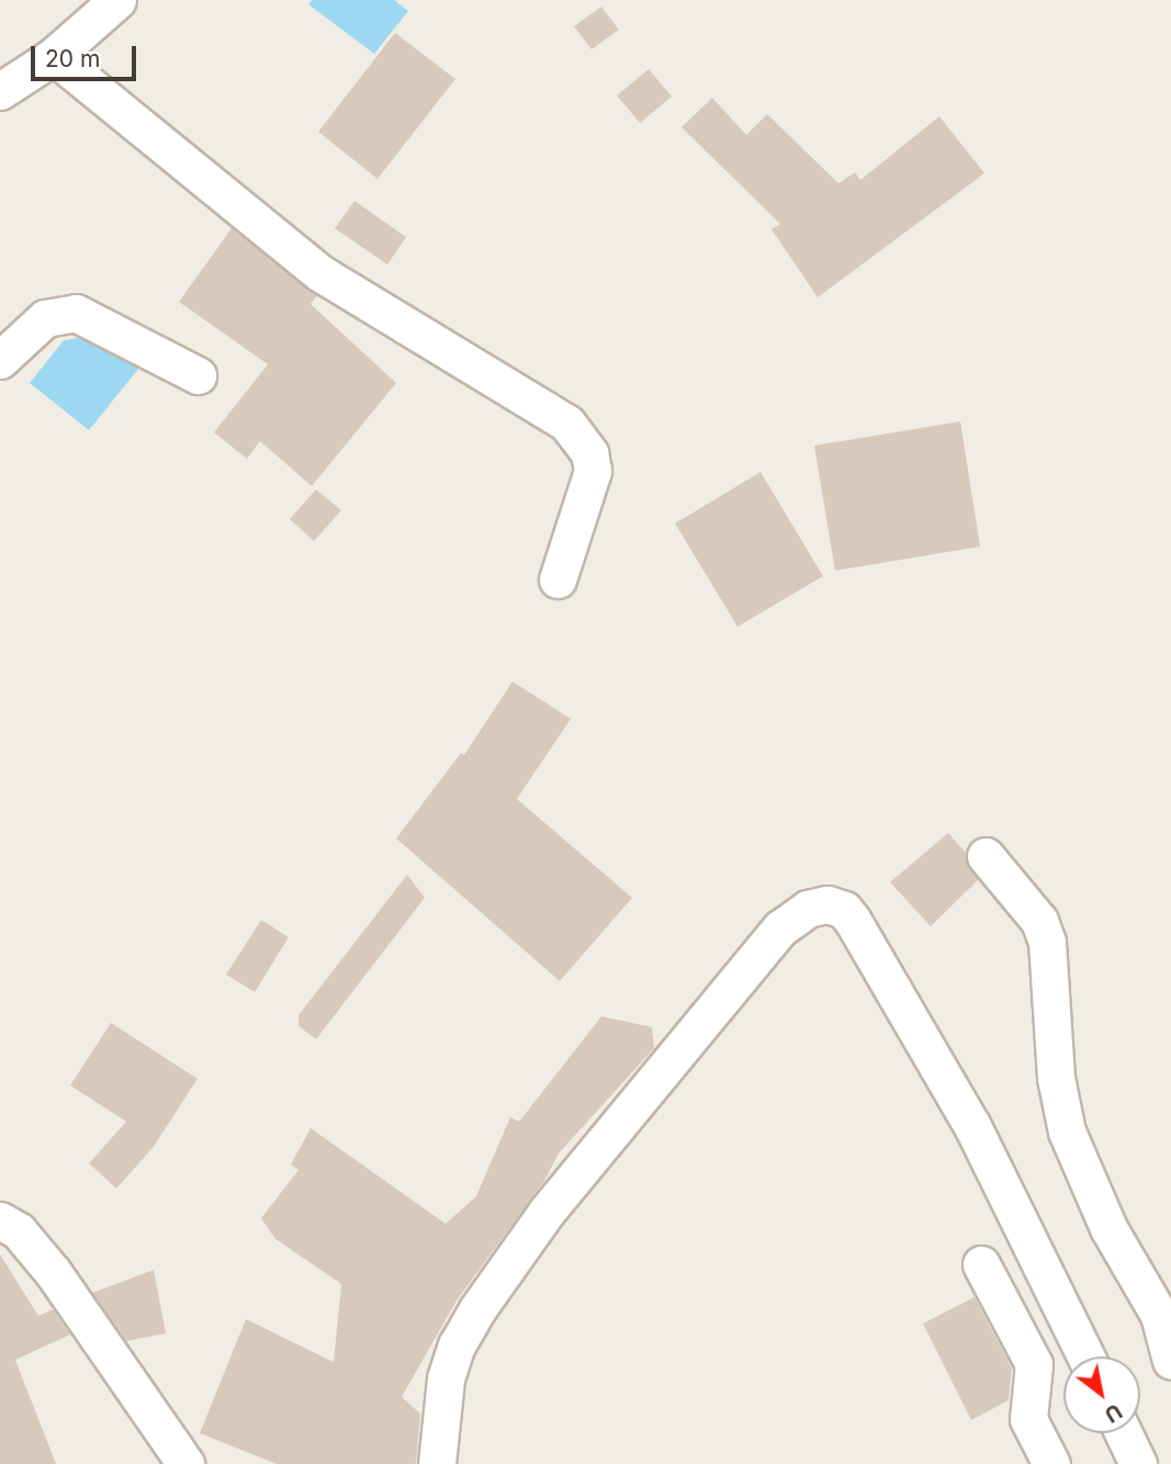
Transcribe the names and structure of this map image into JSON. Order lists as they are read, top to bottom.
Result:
{
  "scale_bar": "20 m",
  "north": "bottom right"
}
